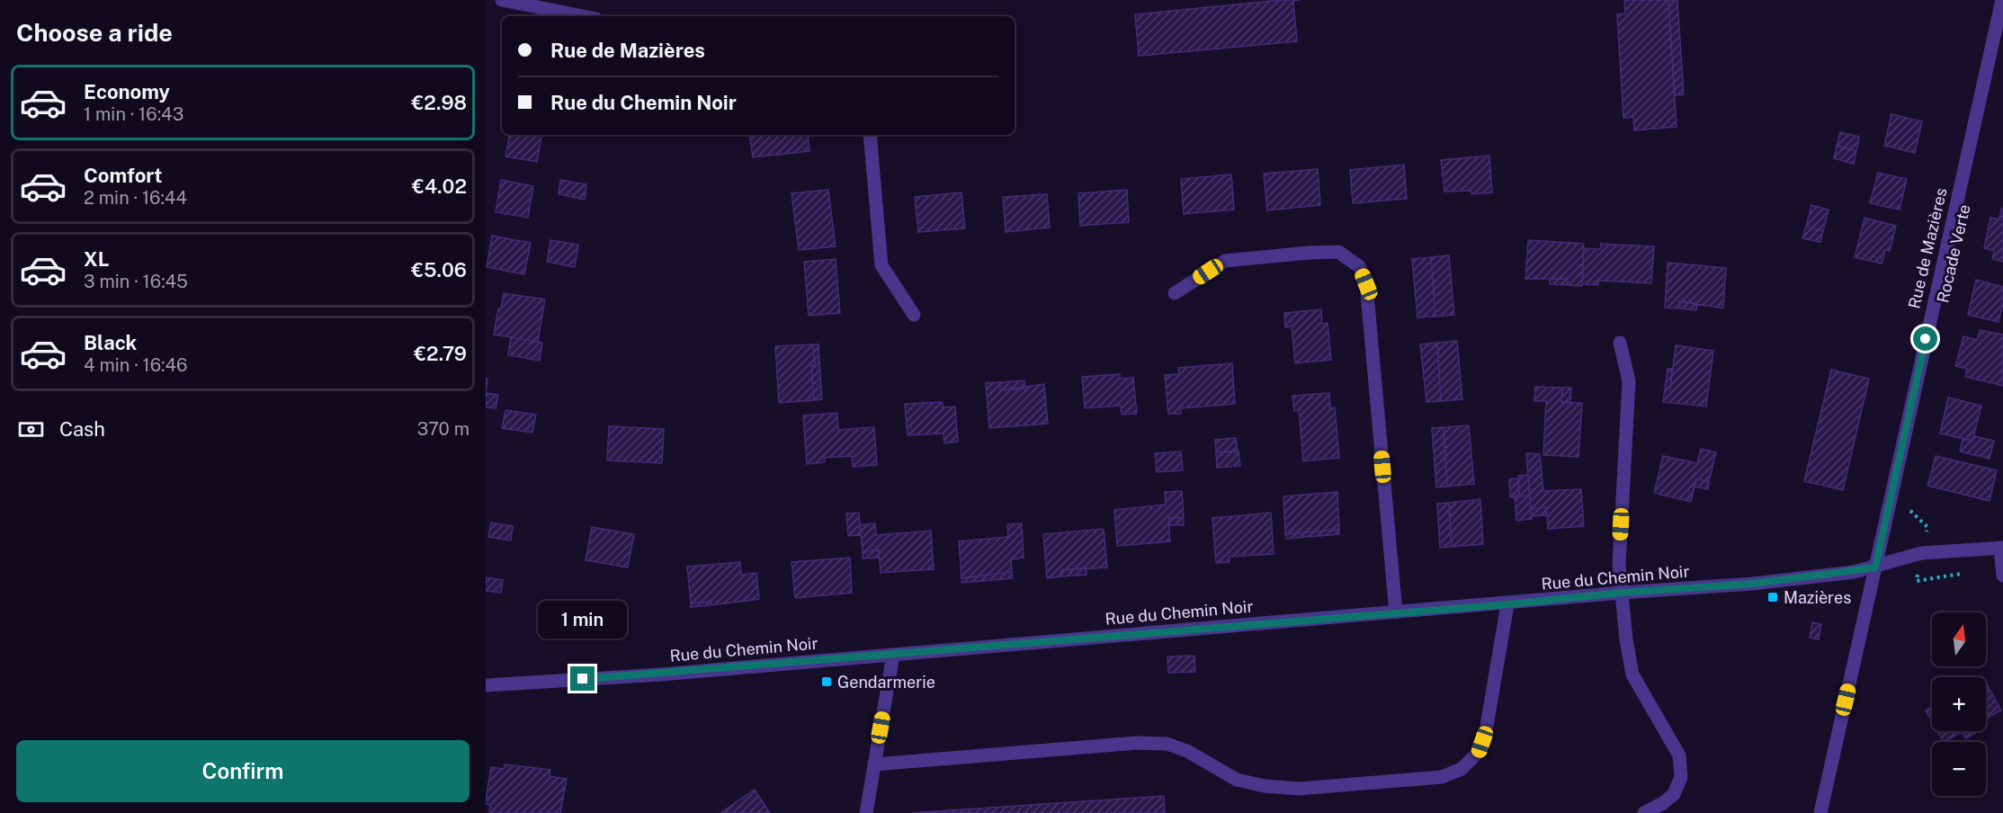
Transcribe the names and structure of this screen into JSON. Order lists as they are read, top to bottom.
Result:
{
  "streets": {
    "street": ["Rue de Mazières", "Rue du Chemin Noir"]
  },
  "crossings": [
    ["Rue de Mazières", "Rue du Chemin Noir"]
  ],
  "places": {
    "transit": ["Mazières", "Gendarmerie"]
  },
  "north": "top",
  "page": {
    "heading": "Choose a ride",
    "banner": ["Rue de Mazières", "Rue du Chemin Noir"],
    "list": [
      {
        "name": "Economy",
        "note": "1 min · 16:43",
        "value": "€2.98"
      },
      {
        "name": "Comfort",
        "note": "2 min · 16:44",
        "value": "€4.02"
      },
      {
        "name": "XL",
        "note": "3 min · 16:45",
        "value": "€5.06"
      },
      {
        "name": "Black",
        "note": "4 min · 16:46",
        "value": "€2.79"
      }
    ],
    "pay": ["Cash", "370 m"],
    "bubble": "1 min",
    "map_buttons": ["+", "−"],
    "buttons": "Confirm"
  }
}
